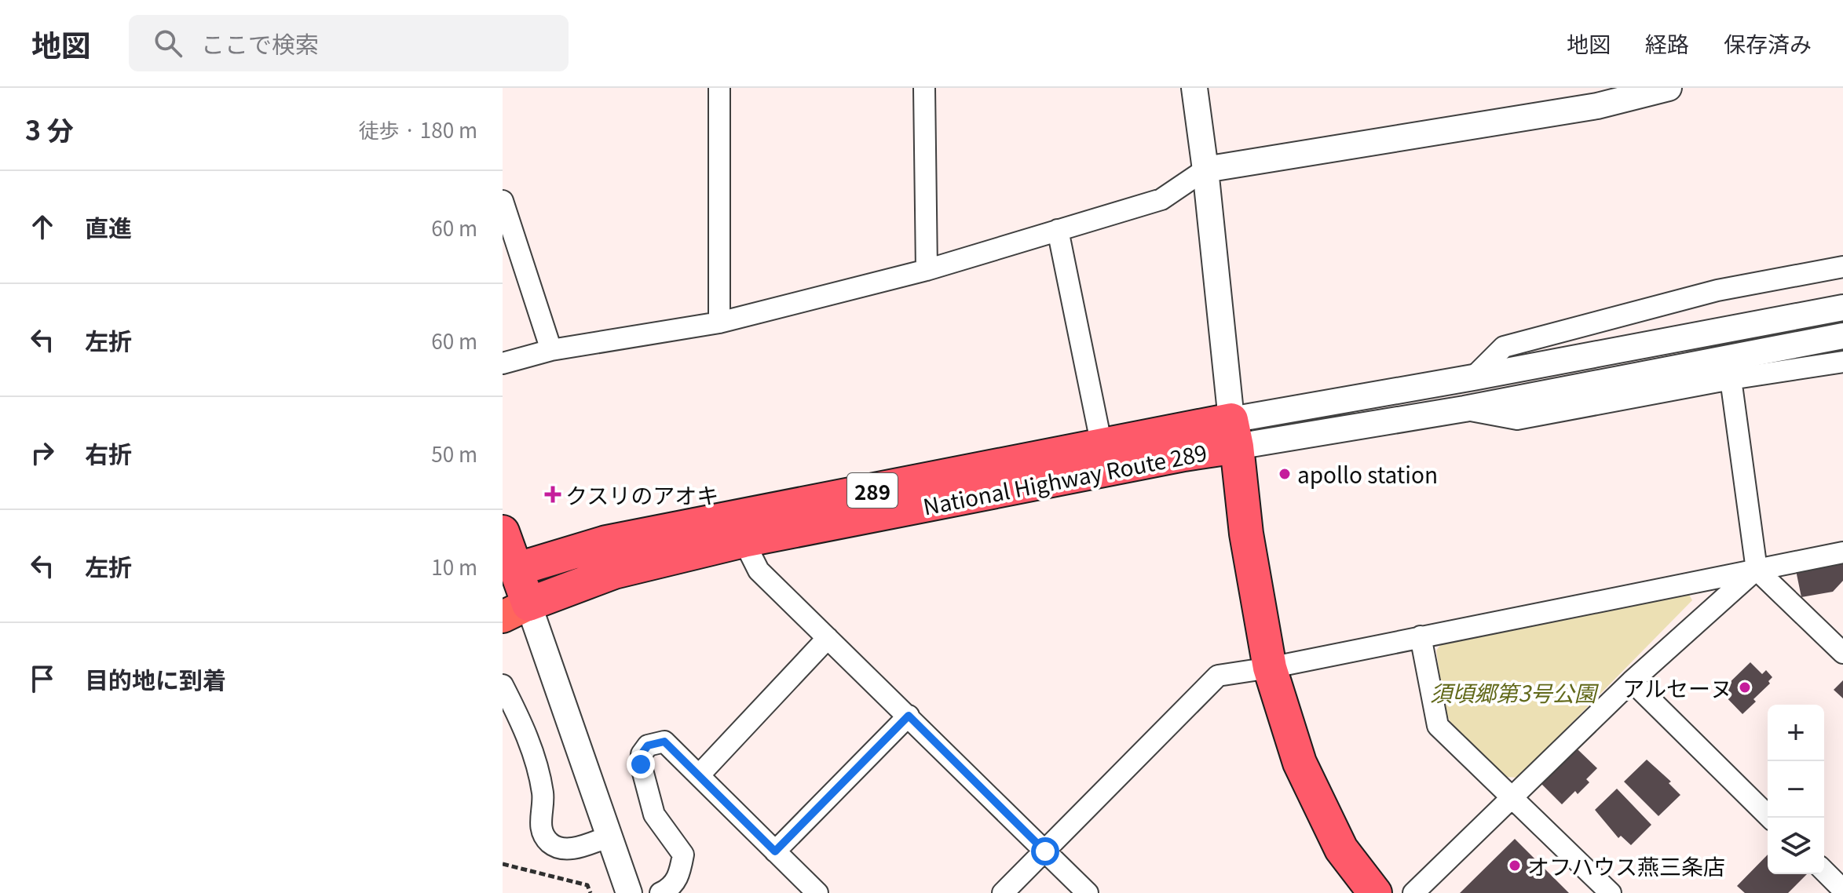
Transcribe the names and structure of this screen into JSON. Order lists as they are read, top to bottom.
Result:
{
  "streets": {
    "highway": ["National Highway Route 289", "289"]
  },
  "parks": ["須頃郷第3号公園"],
  "places": {
    "other": ["apollo station", "アルセーヌ", "オフハウス燕三条店"],
    "health": ["クスリのアオキ"]
  },
  "page": {
    "header": "地図",
    "search": "ここで検索",
    "nav": ["地図", "経路", "保存済み"],
    "heading": ["3 分", "徒歩 · 180 m"],
    "list": [
      ["直進", "60 m"],
      ["左折", "60 m"],
      ["右折", "50 m"],
      ["左折", "10 m"],
      "目的地に到着"
    ],
    "map_buttons": ["+", "−"]
  }
}
